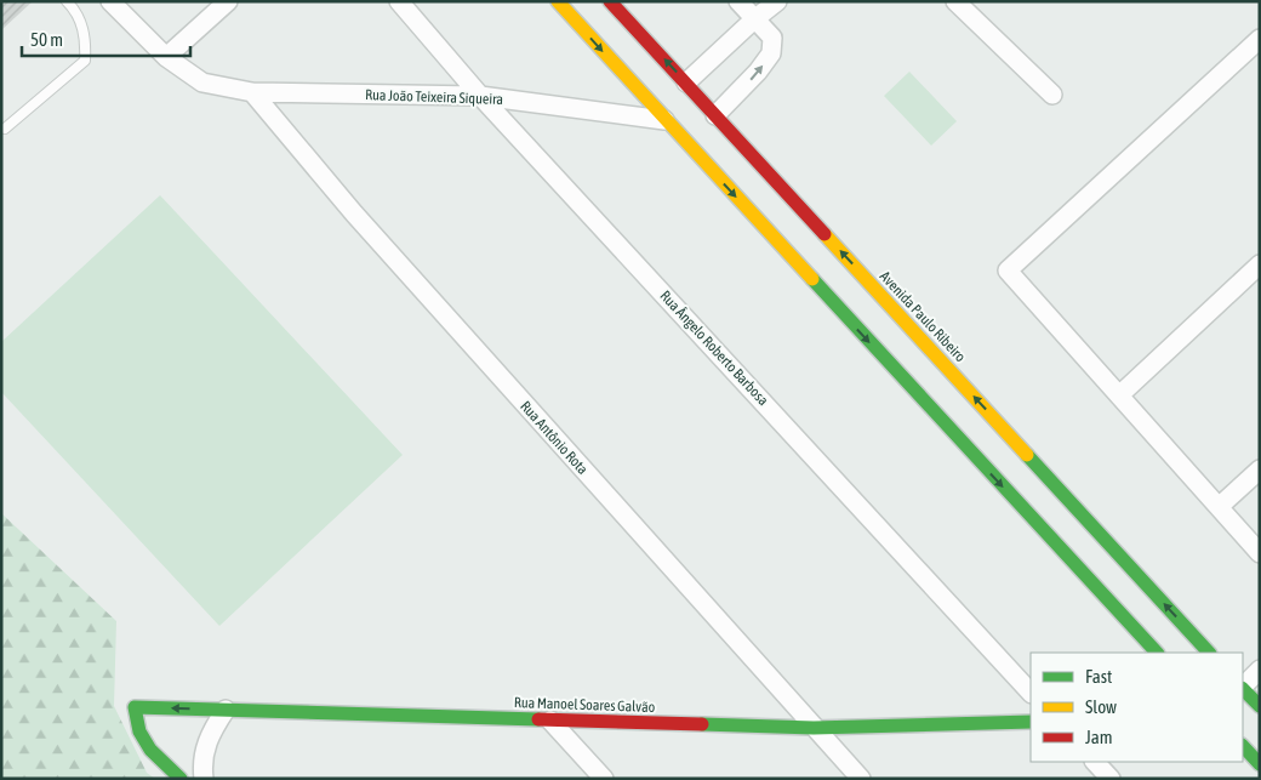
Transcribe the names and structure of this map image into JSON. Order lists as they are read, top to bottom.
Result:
{
  "streets": {
    "street": [
      "Rua João Teixeira Siqueira",
      "Avenida Paulo Ribeiro",
      "Rua Ângelo Roberto Barbosa",
      "Rua Antônio Rota",
      "Rua Manoel Soares Galvão"
    ]
  },
  "crossings": [
    ["Rua João Teixeira Siqueira", "Rua Ângelo Roberto Barbosa"],
    ["Rua João Teixeira Siqueira", "Rua Antônio Rota"],
    ["Rua Antônio Rota", "Rua Manoel Soares Galvão"]
  ],
  "legend": ["Fast", "Slow", "Jam"],
  "scale_bar": "50 m"
}
